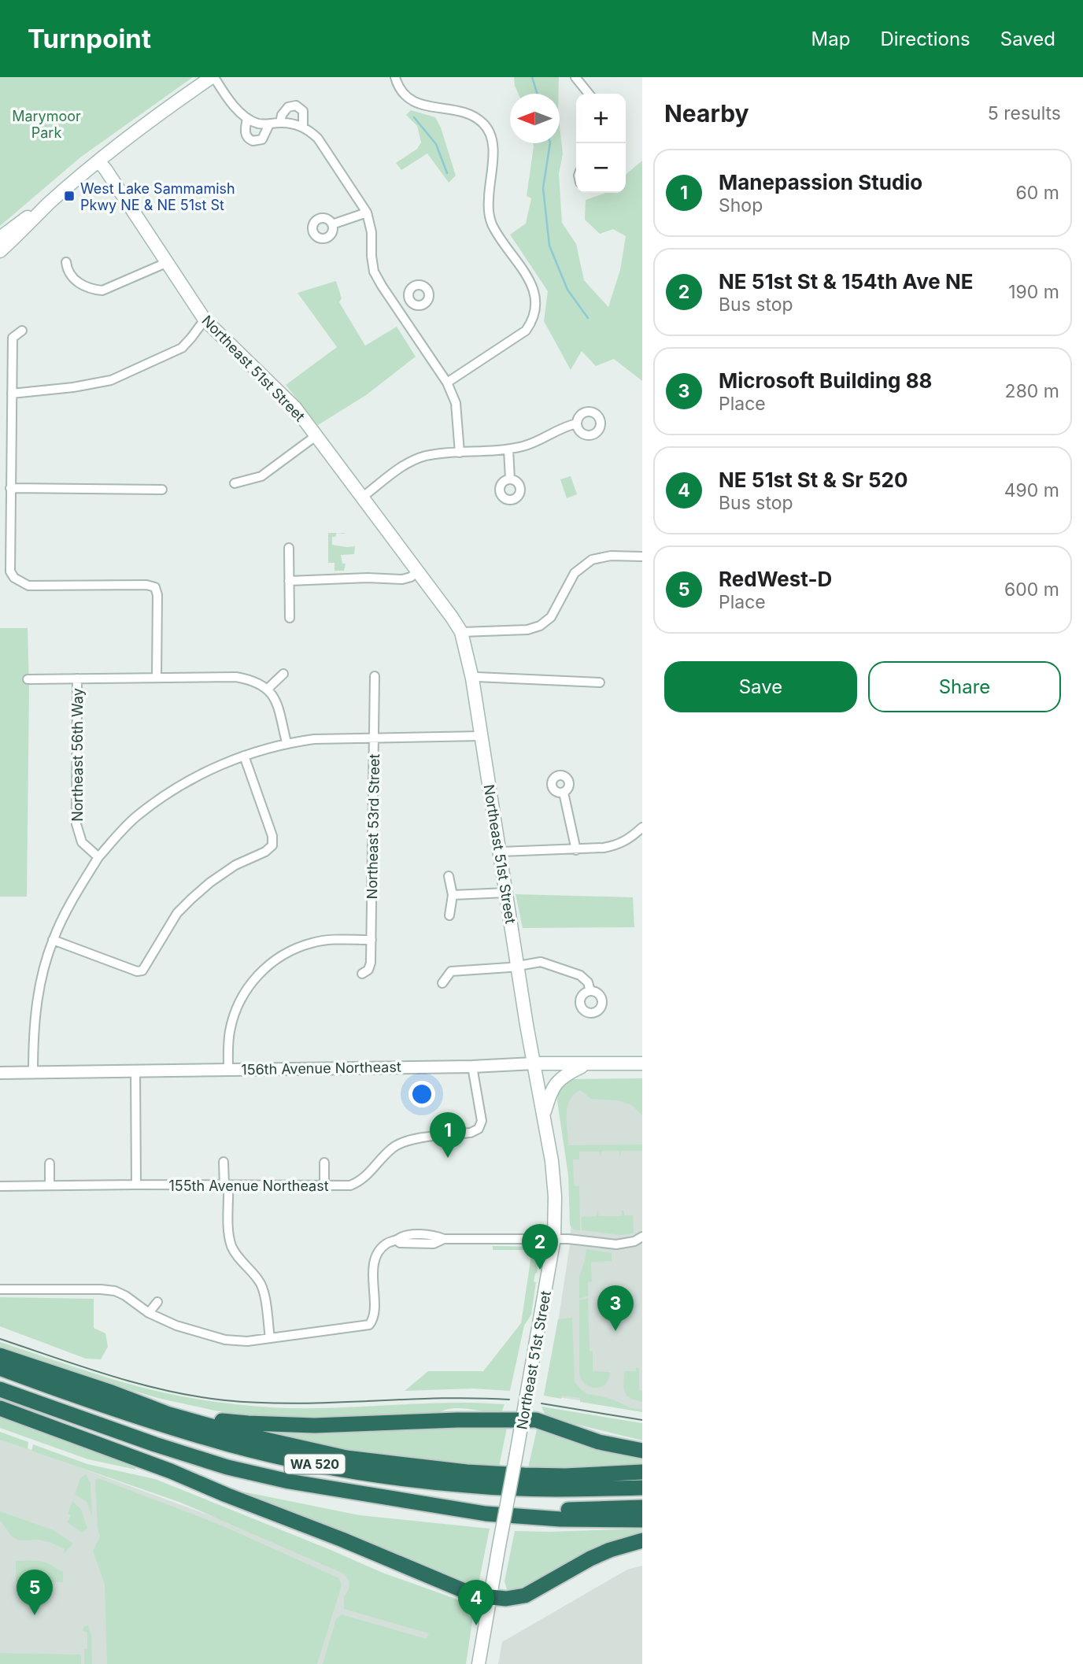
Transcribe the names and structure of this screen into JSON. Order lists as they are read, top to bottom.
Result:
{
  "streets": {
    "highway": ["WA 520"],
    "main road": ["Northeast 51st Street", "156th Avenue Northeast"],
    "street": ["Northeast 56th Way", "Northeast 53rd Street", "155th Avenue Northeast"]
  },
  "crossings": [
    ["Northeast 51st Street", "156th Avenue Northeast"]
  ],
  "parks": ["Marymoor Park"],
  "places": {
    "transit": ["West Lake Sammamish Pkwy NE & NE 51st St"]
  },
  "north": "left",
  "page": {
    "header": "Turnpoint",
    "nav": ["Map", "Directions", "Saved"],
    "heading": ["Nearby", "5 results"],
    "map_buttons": ["+", "−"],
    "list": [
      {
        "mark": "1",
        "name": "Manepassion Studio",
        "note": "Shop",
        "value": "60 m"
      },
      {
        "mark": "2",
        "name": "NE 51st St & 154th Ave NE",
        "note": "Bus stop",
        "value": "190 m"
      },
      {
        "mark": "3",
        "name": "Microsoft Building 88",
        "note": "Place",
        "value": "280 m"
      },
      {
        "mark": "4",
        "name": "NE 51st St & Sr 520",
        "note": "Bus stop",
        "value": "490 m"
      },
      {
        "mark": "5",
        "name": "RedWest-D",
        "note": "Place",
        "value": "600 m"
      }
    ],
    "buttons": ["Save", "Share"],
    "pins": [
      "1",
      "2",
      "3",
      "5",
      "4"
    ]
  }
}
